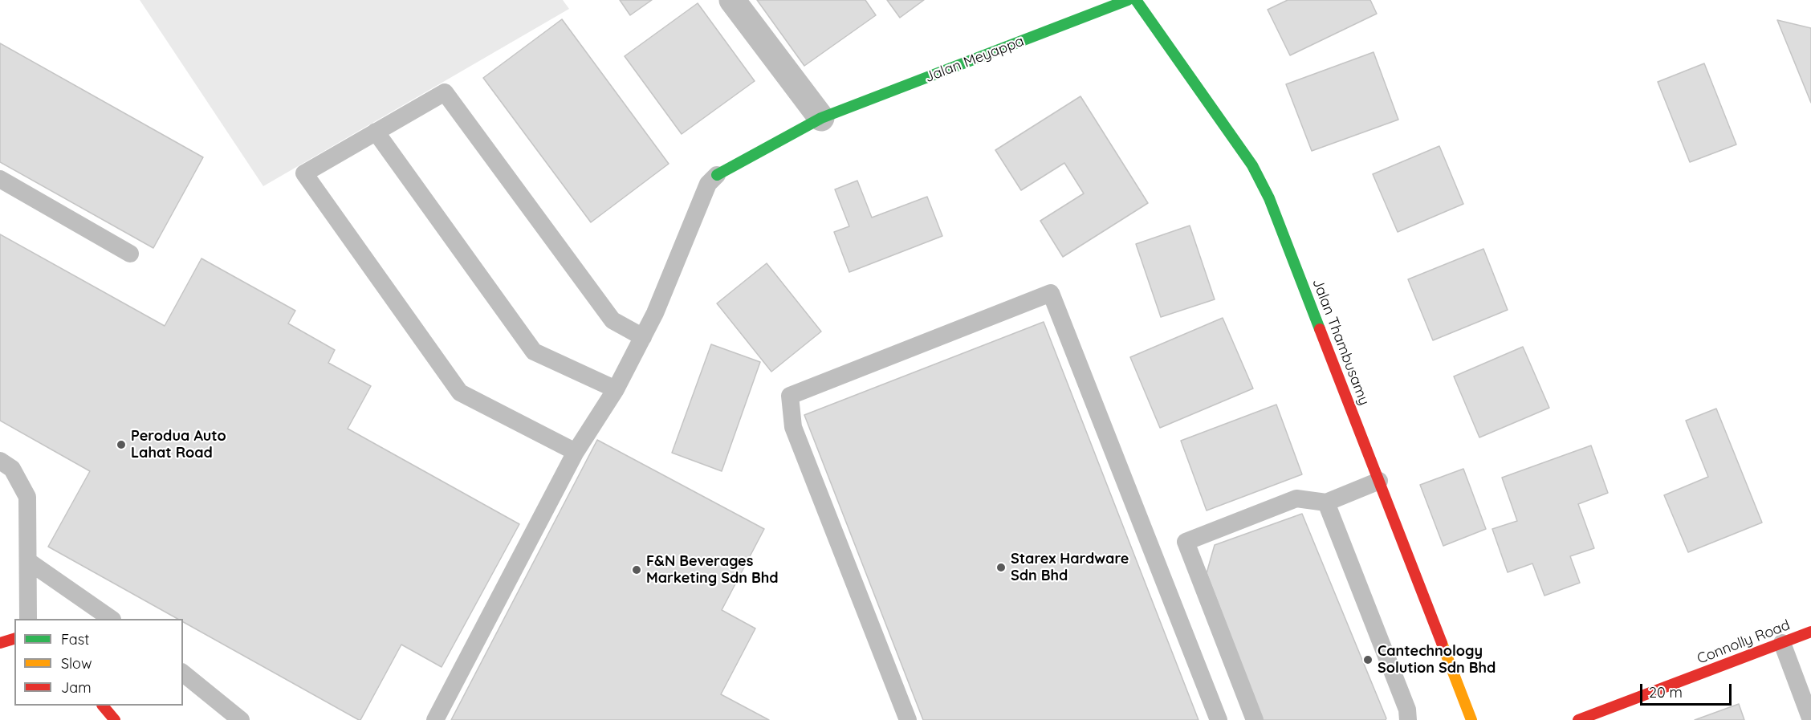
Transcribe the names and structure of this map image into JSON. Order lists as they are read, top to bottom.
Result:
{
  "streets": {
    "street": ["Jalan Meyappa", "Jalan Thambusamy", "Connolly Road"]
  },
  "places": [
    "Perodua Auto Lahat Road",
    "Starex Hardware Sdn Bhd",
    "F&N Beverages Marketing Sdn Bhd",
    "Cantechnology Solution Sdn Bhd"
  ],
  "legend": ["Fast", "Slow", "Jam"],
  "scale_bar": "20 m"
}
